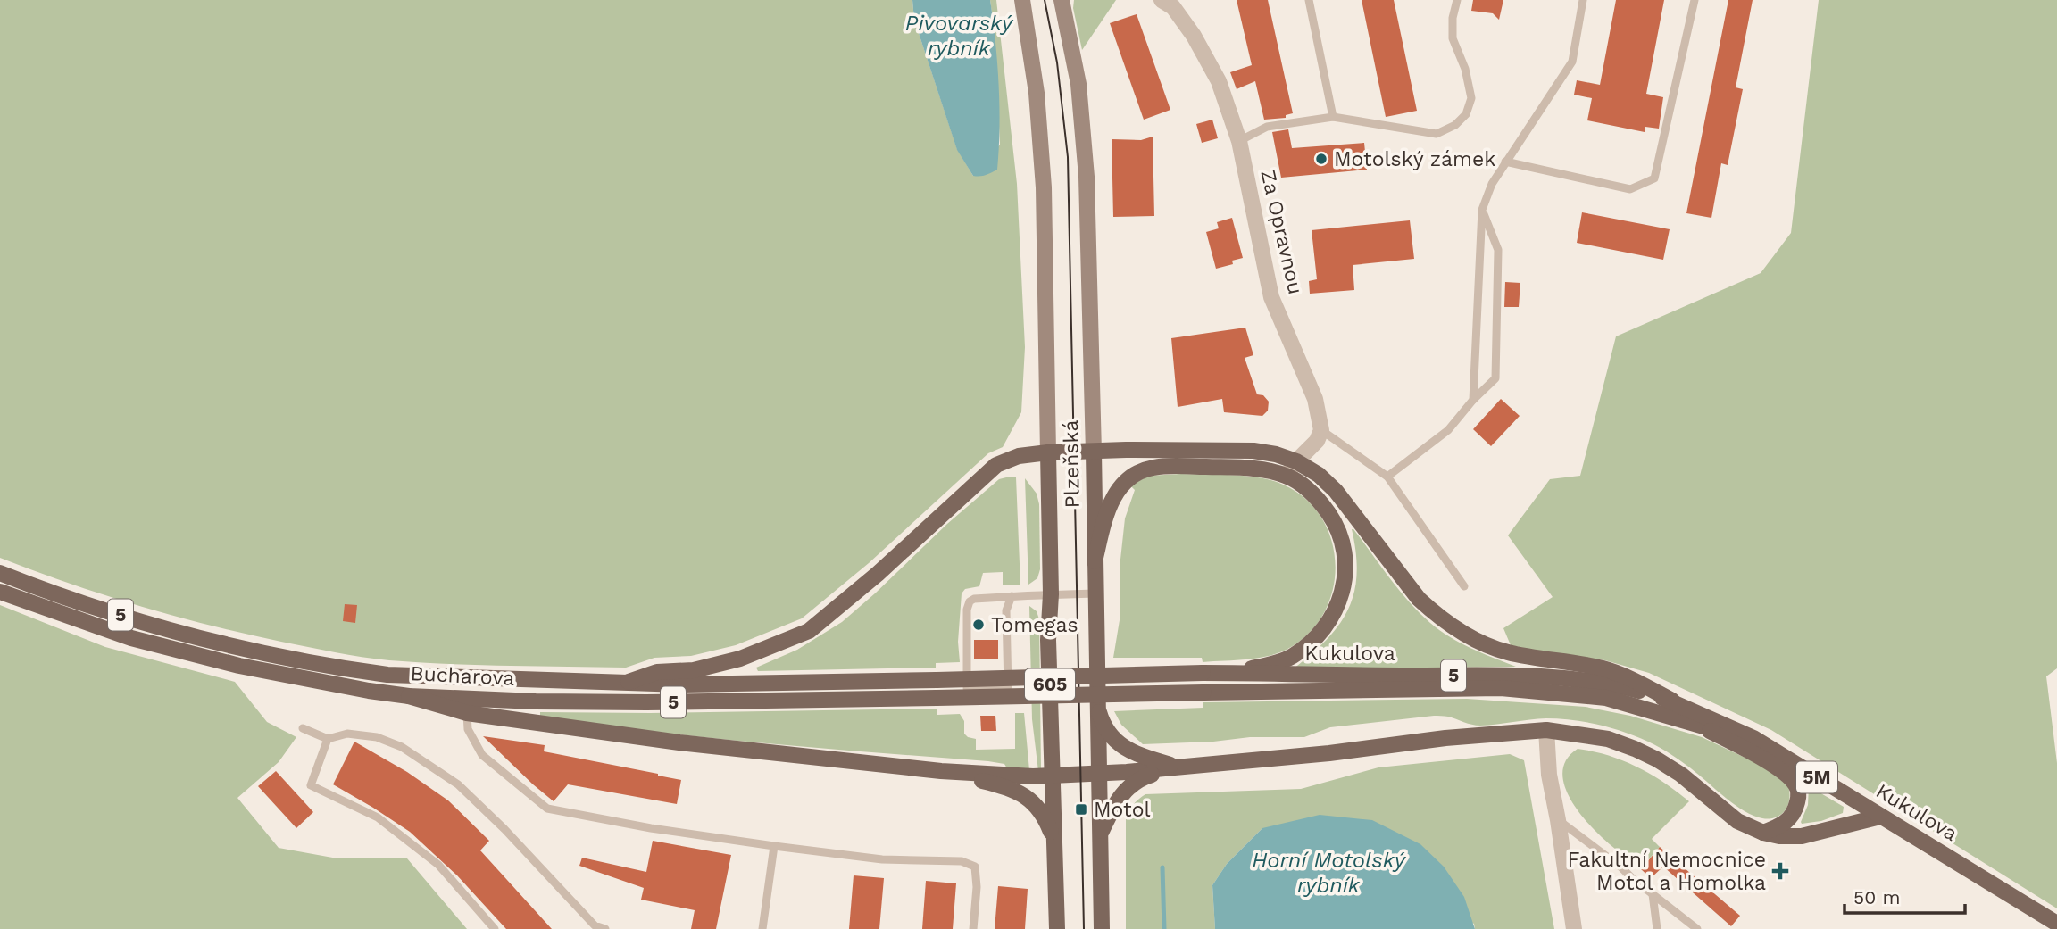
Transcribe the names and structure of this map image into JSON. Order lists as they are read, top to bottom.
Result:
{
  "streets": {
    "main road": [
      "Plzeňská",
      "5",
      "Kukulova",
      "Bucharova",
      "605",
      "5M"
    ],
    "street": ["Za Opravnou"]
  },
  "crossings": [
    ["Kukulova", "Bucharova"]
  ],
  "water": ["Pivovarský rybník", "Horní Motolský rybník"],
  "places": {
    "other": ["Motolský zámek", "Tomegas"],
    "transit": ["Motol"],
    "health": ["Fakultní Nemocnice Motol a Homolka"]
  },
  "scale_bar": "50 m"
}
